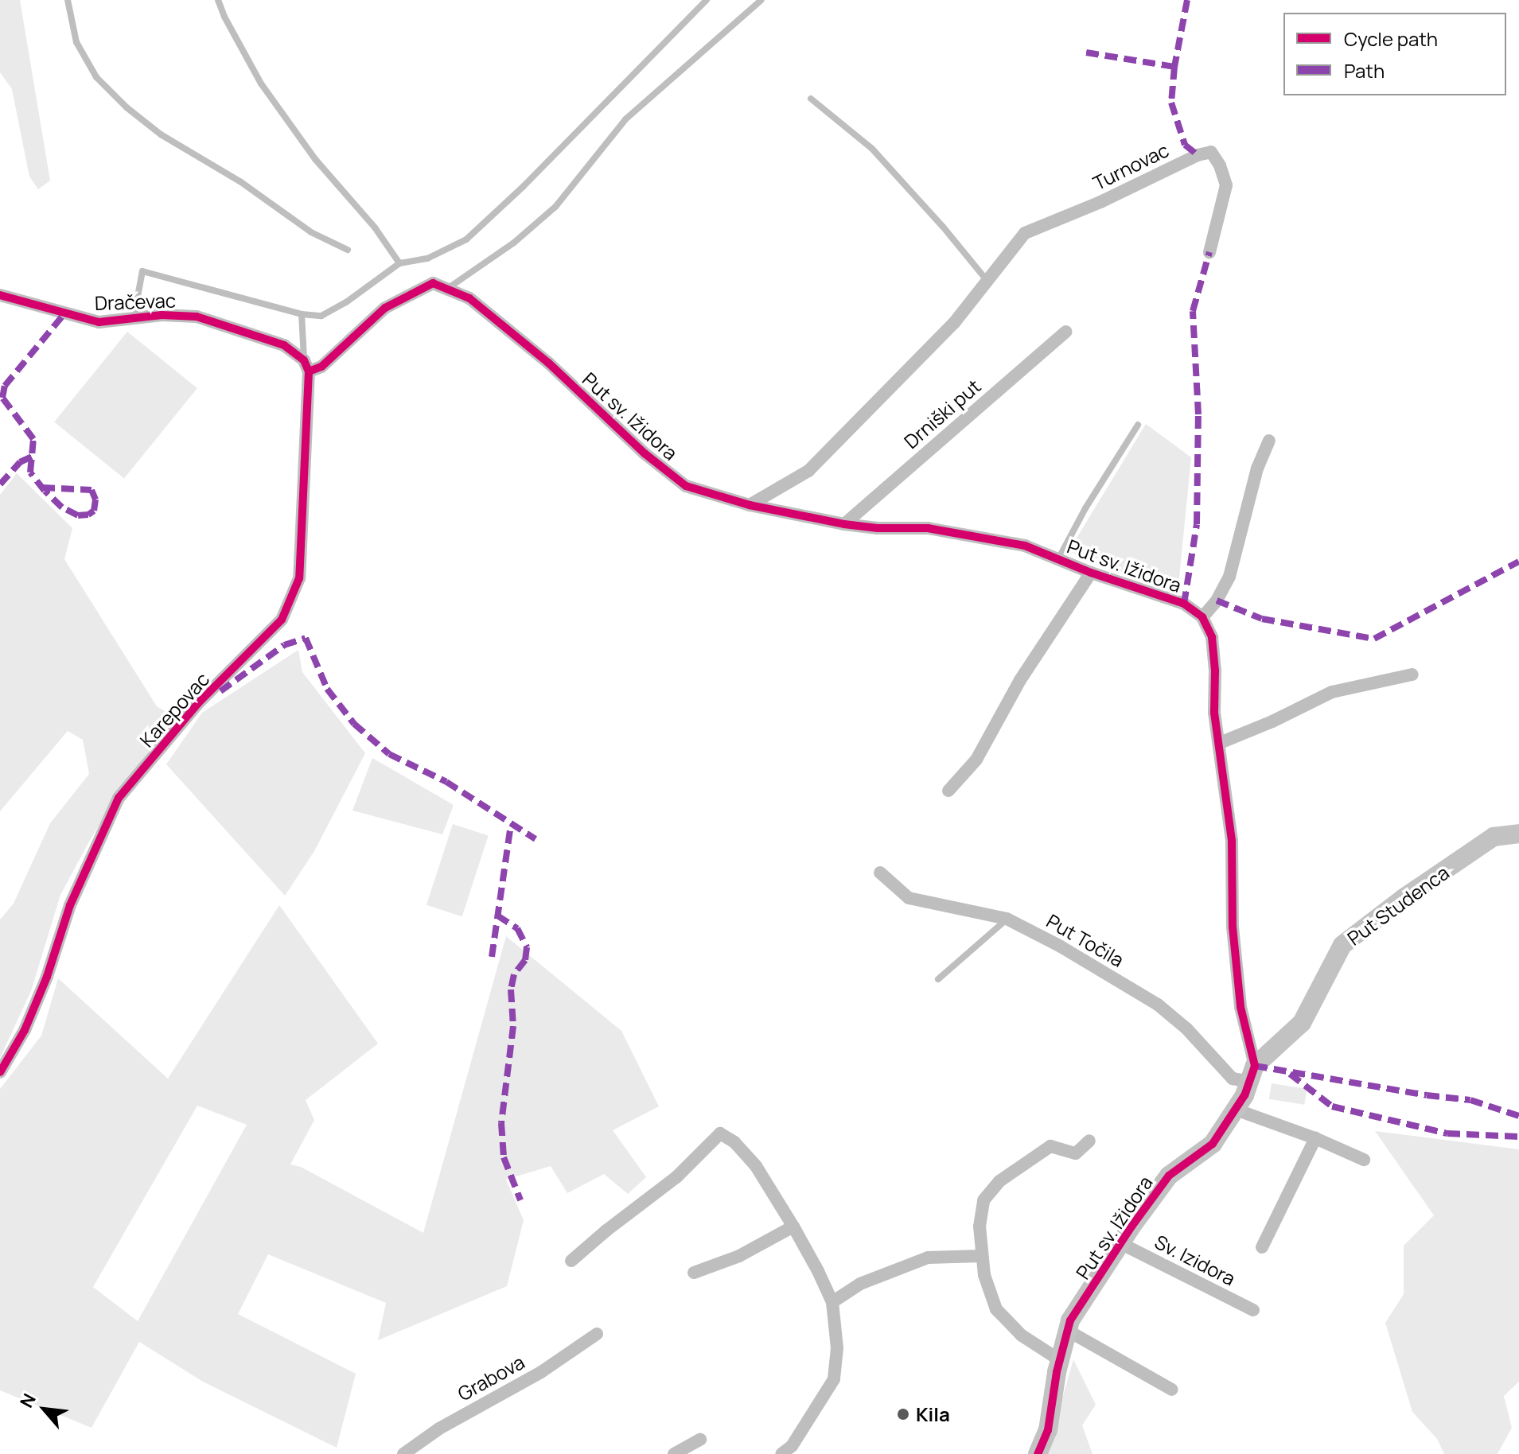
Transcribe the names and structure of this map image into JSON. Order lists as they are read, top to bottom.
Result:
{
  "streets": {
    "street": [
      "Turnovac",
      "Dračevac",
      "Drniški put",
      "Put sv. Ižidora",
      "Karepovac",
      "Put Studenca",
      "Put Točila",
      "Sv. Izidora",
      "Grabova"
    ]
  },
  "crossings": [
    ["Turnovac", "Put sv. Ižidora"],
    ["Dračevac", "Karepovac"],
    ["Drniški put", "Put sv. Ižidora"],
    ["Put sv. Ižidora", "Put Studenca"],
    ["Put sv. Ižidora", "Put Točila"],
    ["Put sv. Ižidora", "Sv. Izidora"],
    ["Put Studenca", "Put Točila"]
  ],
  "places": ["Kila"],
  "legend": ["Cycle path", "Path"],
  "north": "top left"
}
